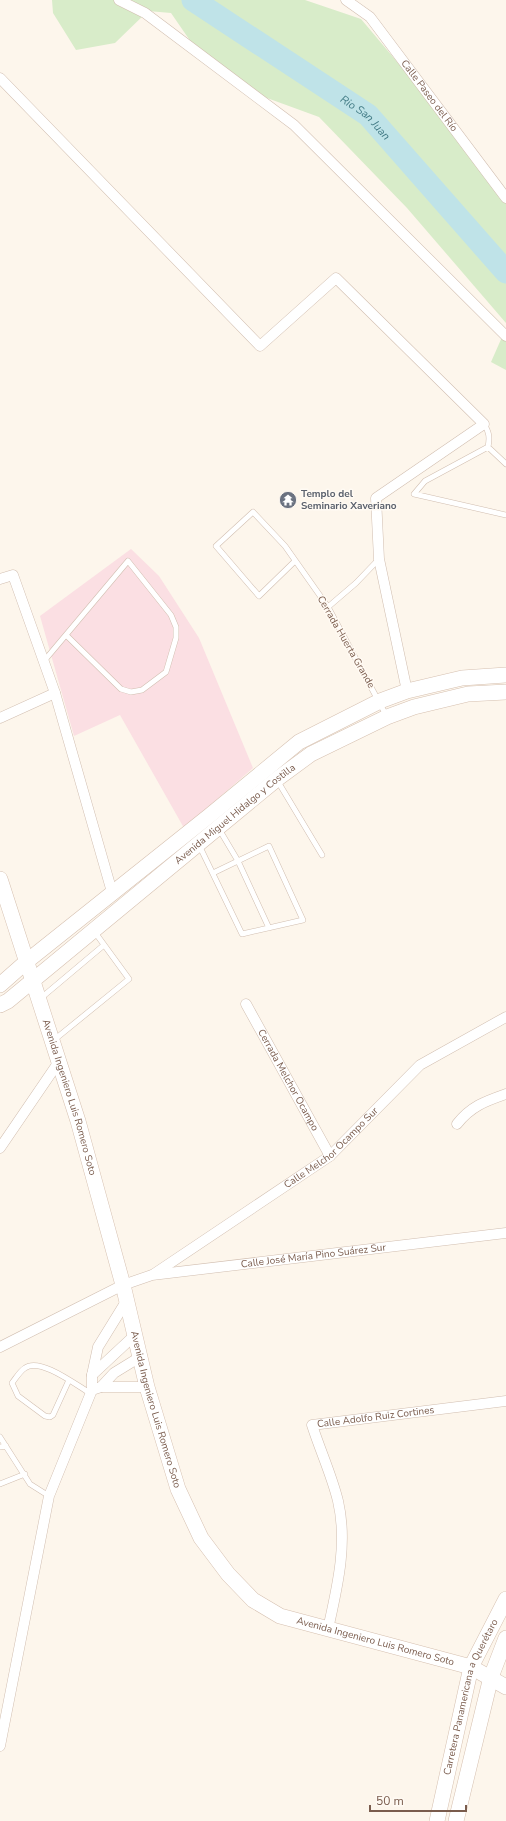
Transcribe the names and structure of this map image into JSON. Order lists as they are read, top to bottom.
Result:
{
  "streets": {
    "street": [
      "Calle Paseo del Río",
      "Avenida Miguel Hidalgo y Costilla",
      "Cerrada Melchor Ocampo",
      "Avenida Ingeniero Luis Romero Soto",
      "Calle Melchor Ocampo Sur",
      "Calle José María Pino Suárez Sur",
      "Calle Adolfo Ruiz Cortines",
      "Carretera Panamericana a Querétaro"
    ],
    "lane": ["Cerrada Huerta Grande"]
  },
  "crossings": [
    ["Cerrada Huerta Grande", "Avenida Miguel Hidalgo y Costilla"],
    ["Avenida Miguel Hidalgo y Costilla", "Avenida Ingeniero Luis Romero Soto"],
    ["Cerrada Melchor Ocampo", "Calle Melchor Ocampo Sur"],
    ["Avenida Ingeniero Luis Romero Soto", "Calle José María Pino Suárez Sur"],
    ["Avenida Ingeniero Luis Romero Soto", "Calle Adolfo Ruiz Cortines"],
    ["Avenida Ingeniero Luis Romero Soto", "Carretera Panamericana a Querétaro"],
    ["Calle Melchor Ocampo Sur", "Calle José María Pino Suárez Sur"]
  ],
  "water": ["Rio San Juan"],
  "places": {
    "temple": ["Templo del Seminario Xaveriano"]
  },
  "scale_bar": "50 m"
}
